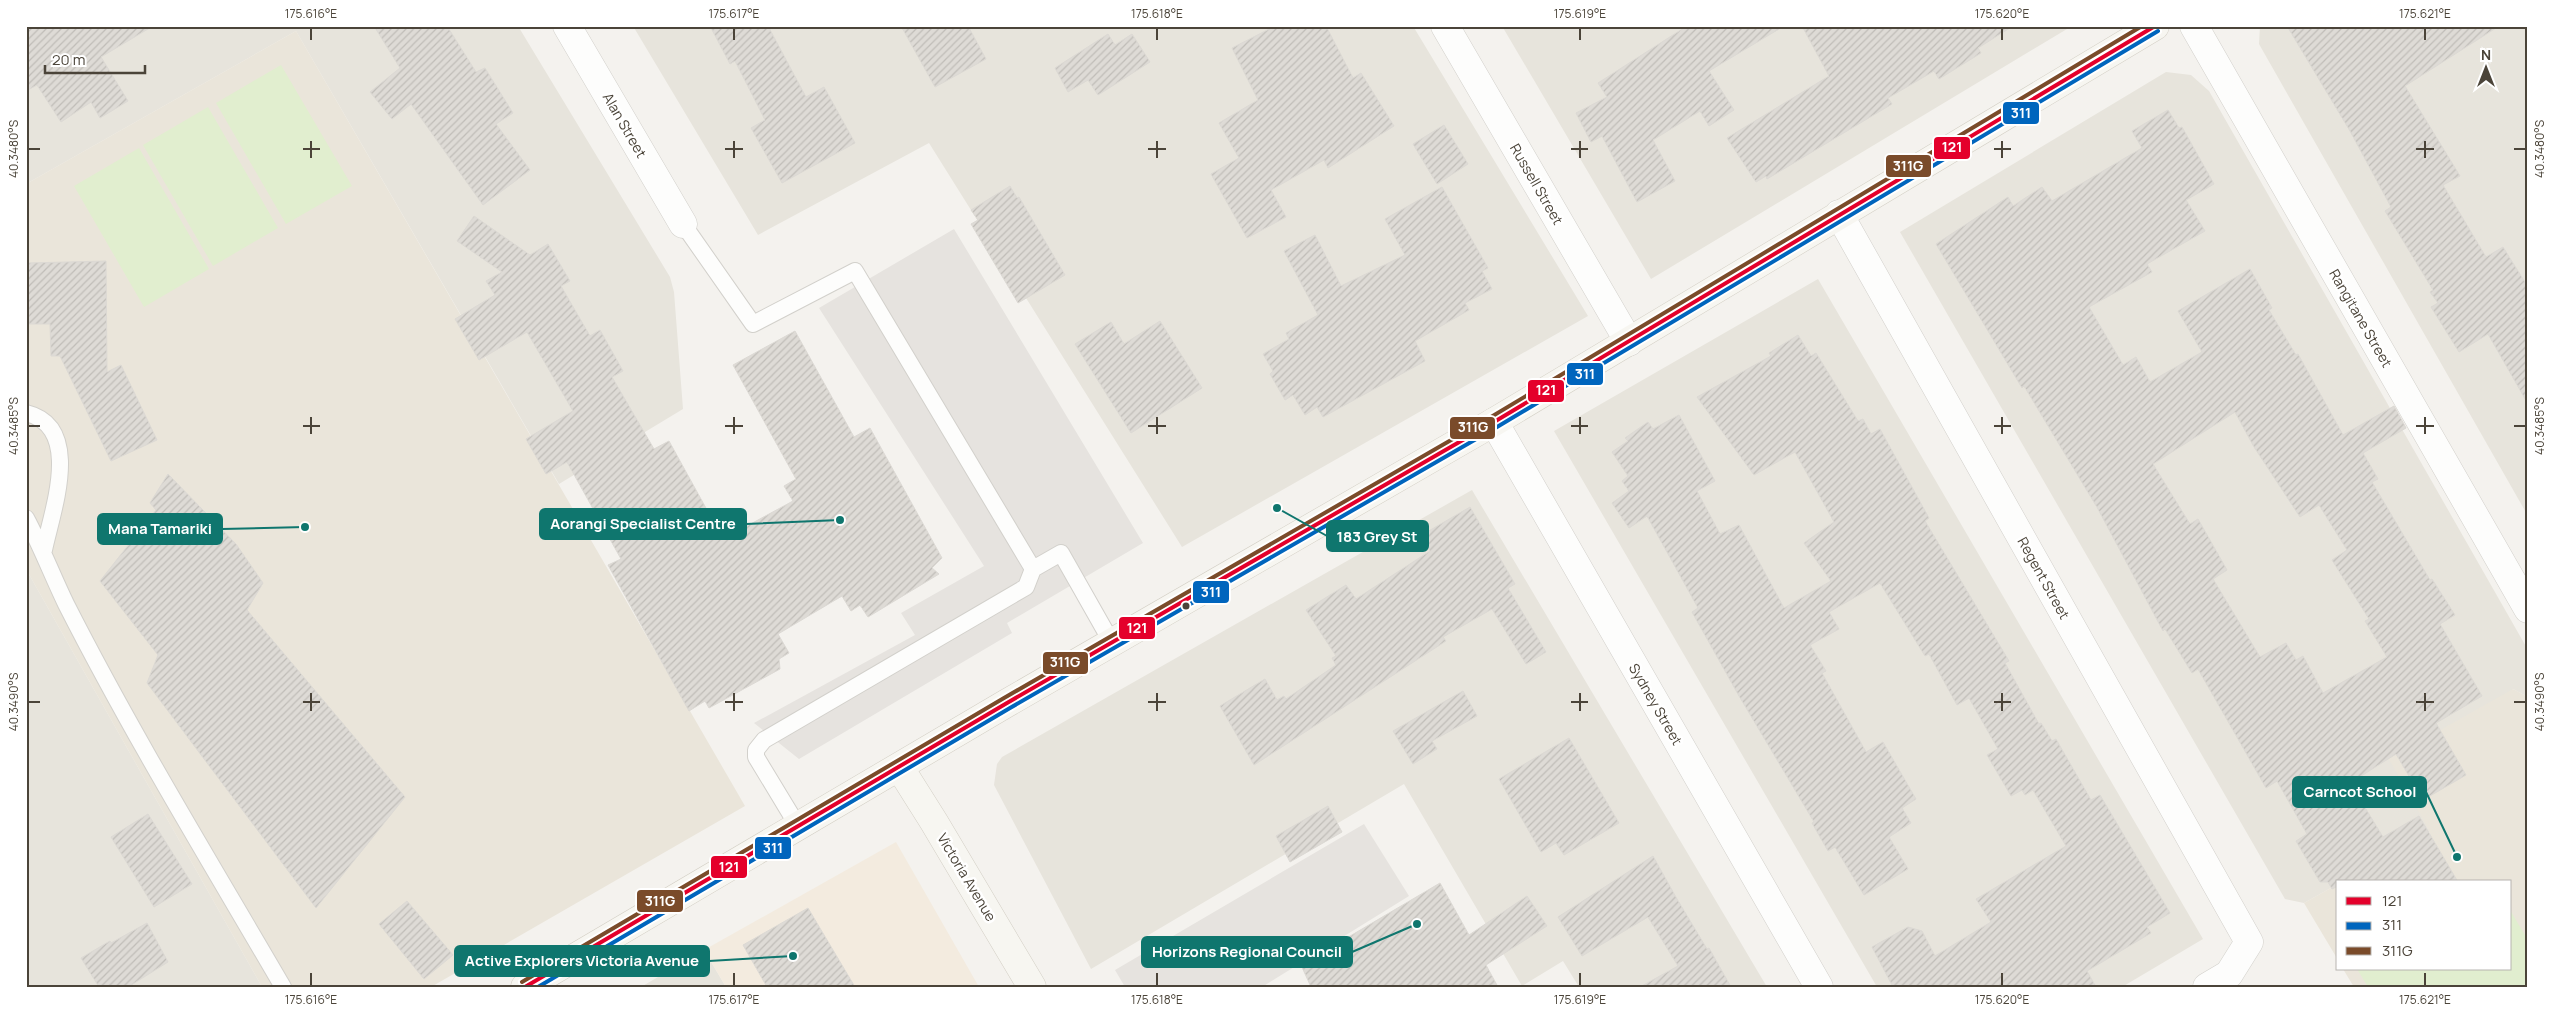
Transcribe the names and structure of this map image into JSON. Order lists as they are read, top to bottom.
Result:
{
  "streets": {
    "street": [
      "Alan Street",
      "Russell Street",
      "Rangitane Street",
      "Regent Street",
      "Sydney Street",
      "Victoria Avenue"
    ]
  },
  "places": [
    "183 Grey St",
    "Aorangi Specialist Centre",
    "Mana Tamariki",
    "Carncot School",
    "Horizons Regional Council",
    "Active Explorers Victoria Avenue"
  ],
  "lines": ["transit line 121", "transit line 311G", "transit line 311"],
  "legend": ["121", "311", "311G"],
  "scale_bar": "20 m",
  "north": "top",
  "coordinates": [
    "175.616°E",
    "175.617°E",
    "175.618°E",
    "175.619°E",
    "175.620°E",
    "175.621°E",
    "40.3480°S",
    "40.3485°S",
    "40.3490°S"
  ]
}
